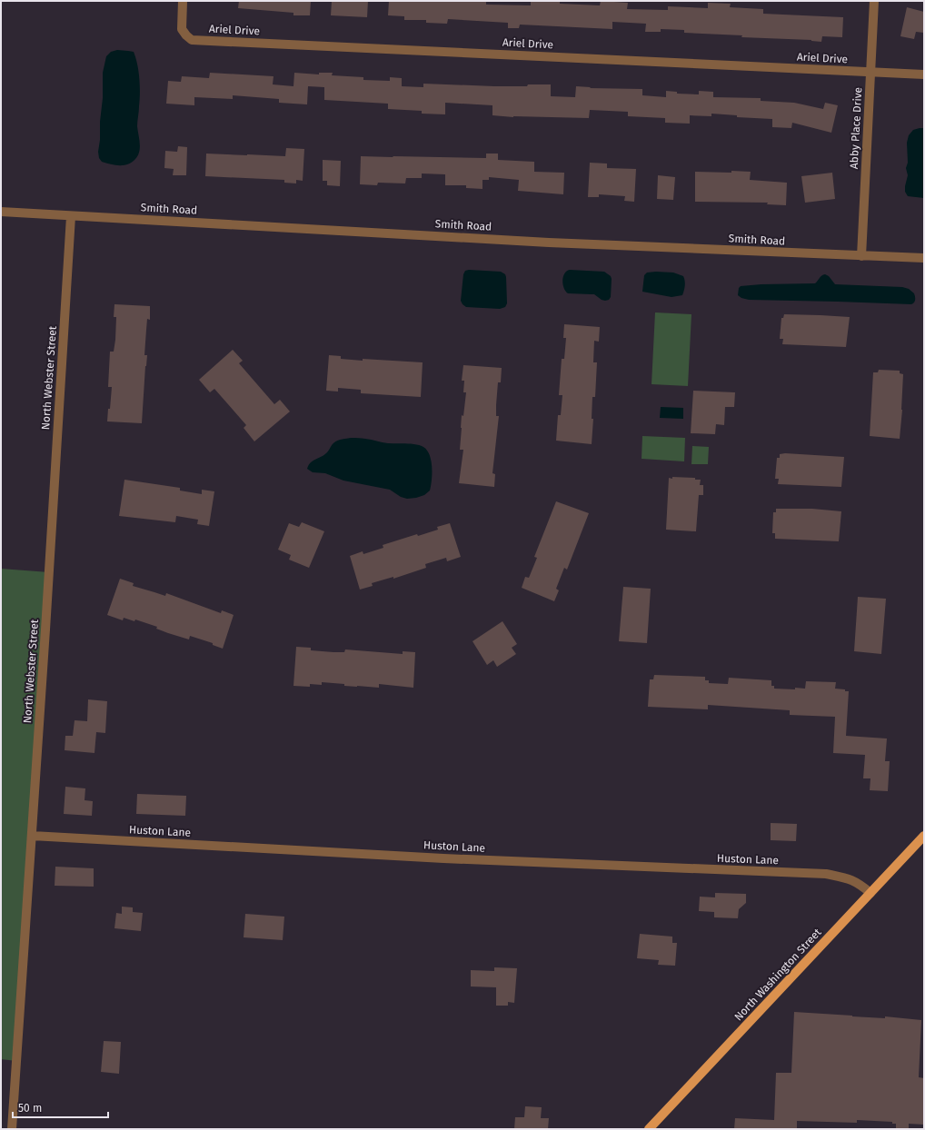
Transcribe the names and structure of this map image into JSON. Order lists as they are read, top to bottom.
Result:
{
  "streets": {
    "main road": ["North Washington Street"],
    "street": [
      "Ariel Drive",
      "Abby Place Drive",
      "Smith Road",
      "North Webster Street",
      "Huston Lane"
    ]
  },
  "crossings": [
    ["Ariel Drive", "Abby Place Drive"],
    ["Abby Place Drive", "Smith Road"],
    ["Smith Road", "North Webster Street"],
    ["North Webster Street", "Huston Lane"],
    ["Huston Lane", "North Washington Street"]
  ],
  "scale_bar": "50 m"
}
